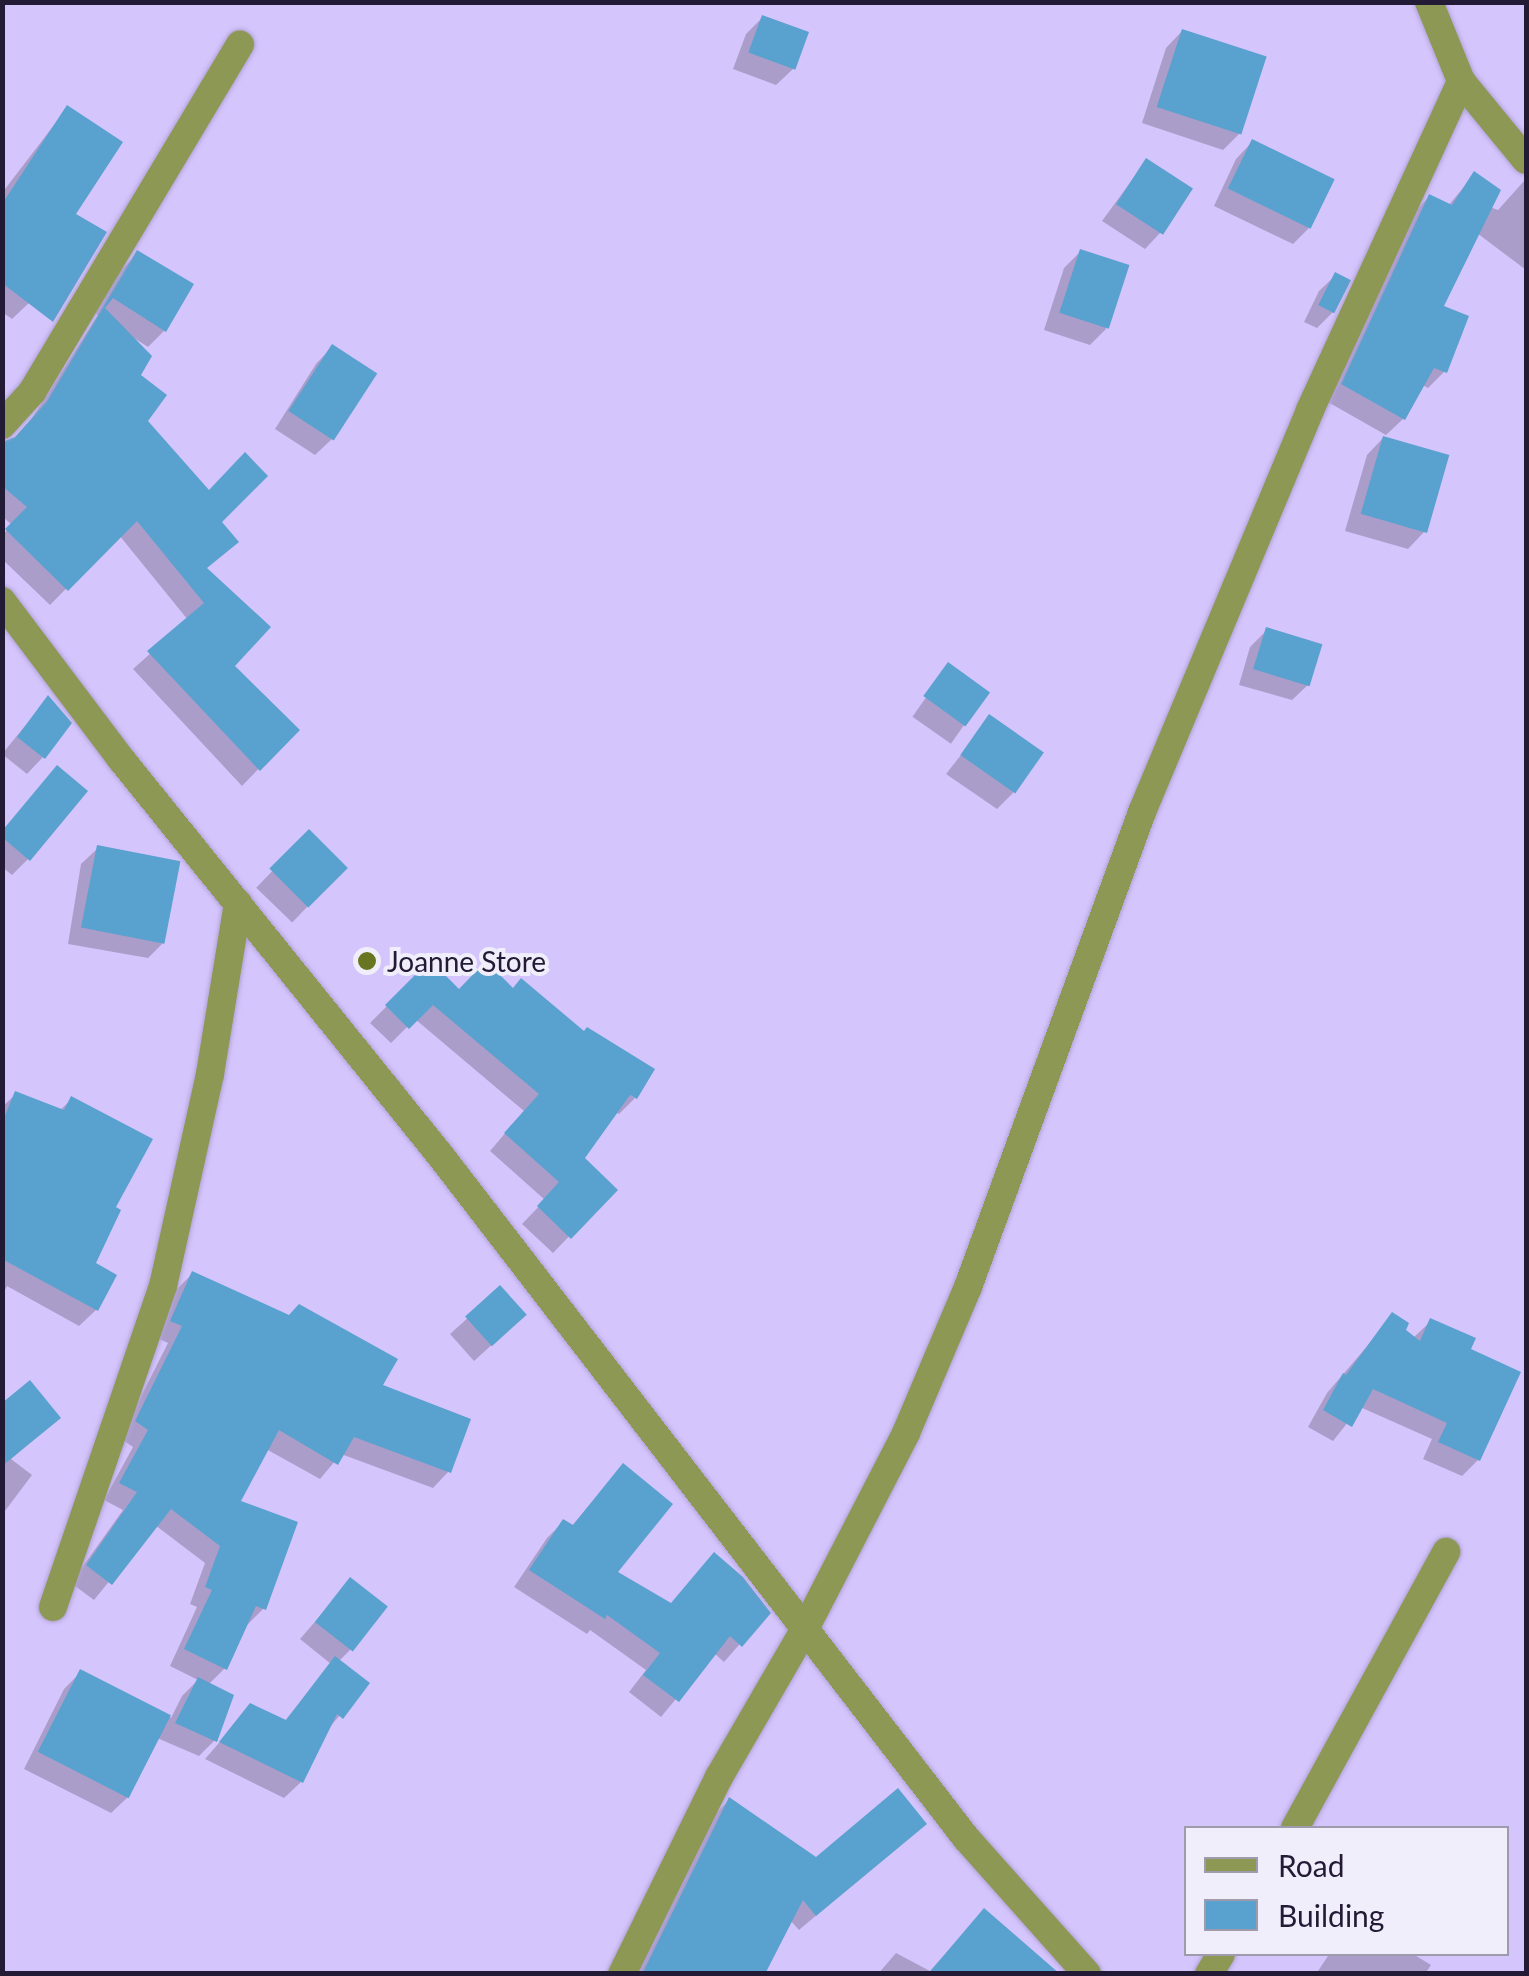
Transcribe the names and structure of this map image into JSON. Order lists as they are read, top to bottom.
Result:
{
  "places": ["Joanne Store"],
  "legend": ["Road", "Building"]
}
